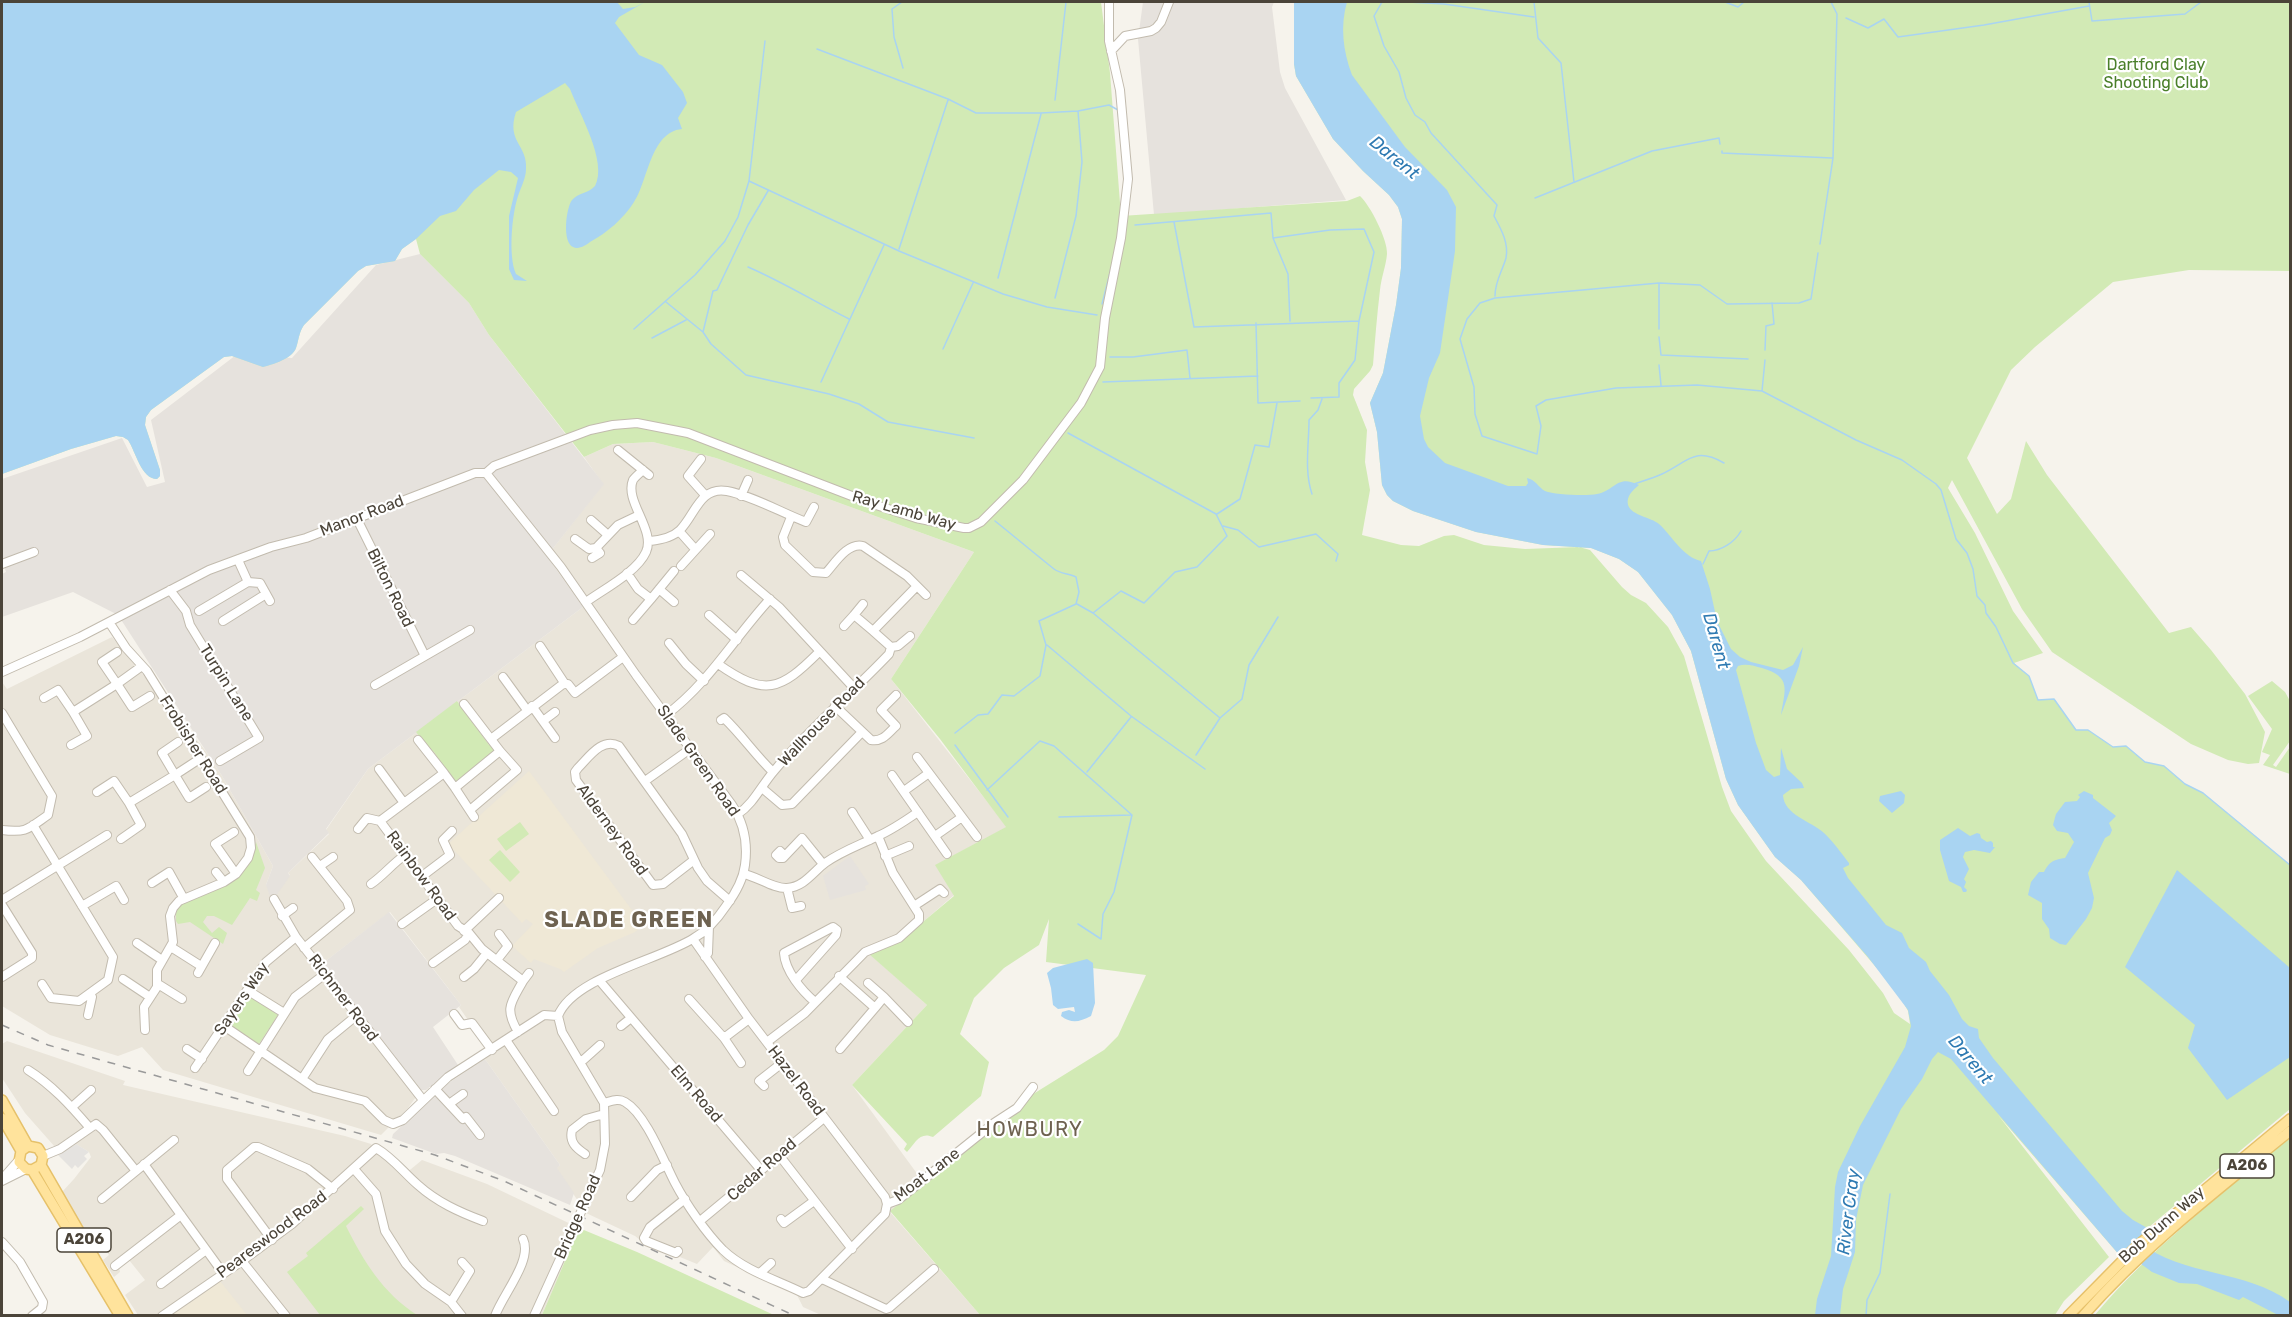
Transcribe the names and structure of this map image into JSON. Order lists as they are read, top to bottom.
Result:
{
  "streets": {
    "main road": ["A206", "Bob Dunn Way"],
    "street": [
      "Ray Lamb Way",
      "Manor Road",
      "Bilton Road",
      "Turpin Lane",
      "Wallhouse Road",
      "Frobisher Road",
      "Slade Green Road",
      "Alderney Road",
      "Rainbow Road",
      "Richmer Road",
      "Sayers Way",
      "Hazel Road",
      "Elm Road",
      "Cedar Road",
      "Moat Lane",
      "Bridge Road",
      "Peareswood Road"
    ]
  },
  "crossings": [
    ["Ray Lamb Way", "Manor Road"],
    ["Manor Road", "Bilton Road"],
    ["Manor Road", "Turpin Lane"],
    ["Manor Road", "Frobisher Road"],
    ["Wallhouse Road", "Slade Green Road"],
    ["Slade Green Road", "Alderney Road"],
    ["Slade Green Road", "Hazel Road"],
    ["Slade Green Road", "Elm Road"],
    ["Slade Green Road", "Bridge Road"],
    ["Richmer Road", "Sayers Way"],
    ["Hazel Road", "Cedar Road"],
    ["Hazel Road", "Moat Lane"],
    ["Elm Road", "Cedar Road"]
  ],
  "districts": ["SLADE GREEN", "HOWBURY"],
  "water": ["Darent", "River Cray"],
  "parks": ["Dartford Clay Shooting Club"]
}
